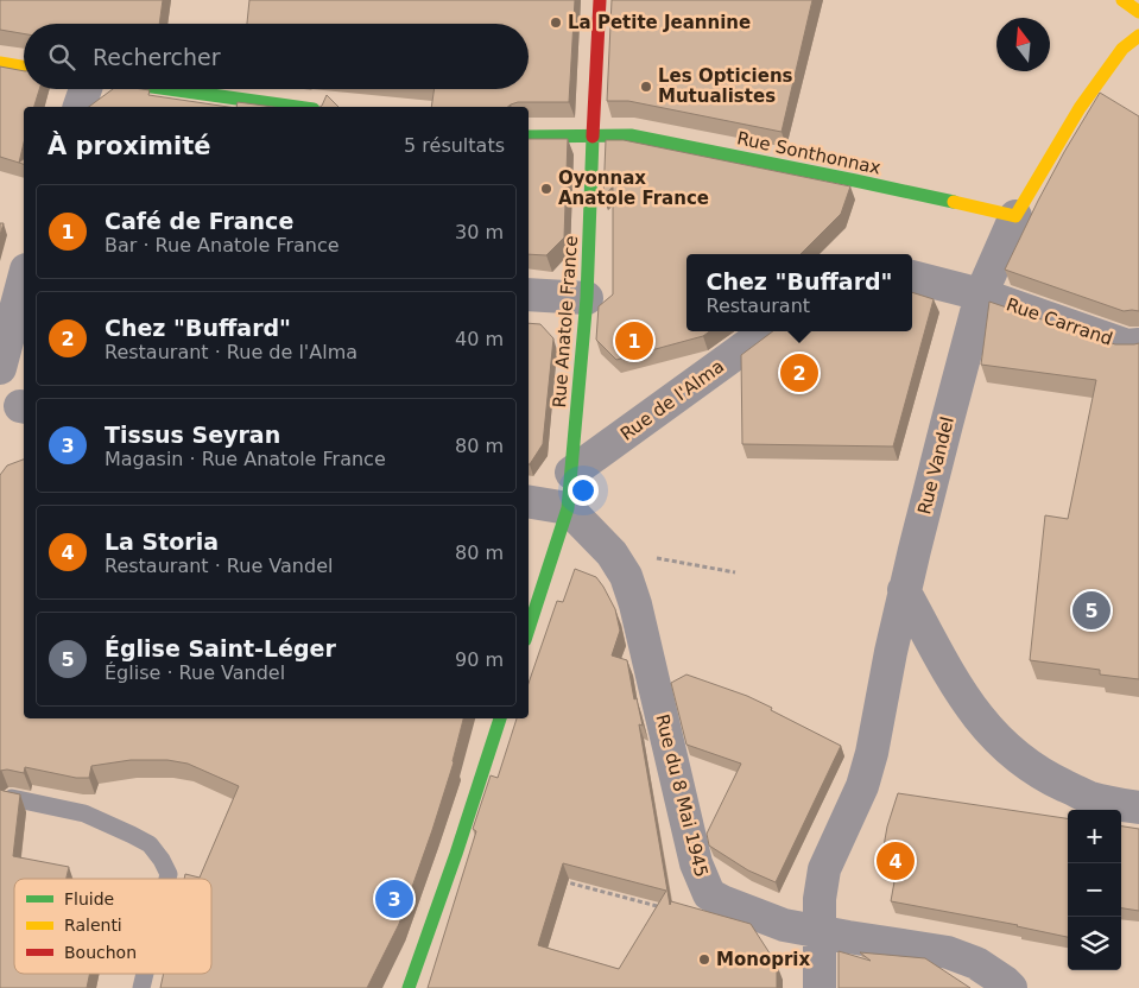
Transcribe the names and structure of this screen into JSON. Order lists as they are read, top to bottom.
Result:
{
  "streets": {
    "main road": ["Rue Sonthonnax", "Rue Anatole France", "Rue Vandel"],
    "street": ["Rue Carrand", "Rue de l'Alma", "Rue du 8 Mai 1945"]
  },
  "crossings": [
    ["Rue Sonthonnax", "Rue Anatole France"],
    ["Rue Sonthonnax", "Rue Vandel"],
    ["Rue Anatole France", "Rue de l'Alma"],
    ["Rue Anatole France", "Rue du 8 Mai 1945"],
    ["Rue Carrand", "Rue Vandel"],
    ["Rue Vandel", "Rue du 8 Mai 1945"]
  ],
  "places": [
    "La Petite Jeannine",
    "Les Opticiens Mutualistes",
    "Oyonnax Anatole France",
    "Monoprix"
  ],
  "legend": ["Fluide", "Ralenti", "Bouchon"],
  "north": "top",
  "page": {
    "search": "Rechercher",
    "heading": ["À proximité", "5 résultats"],
    "list": [
      {
        "mark": "1",
        "name": "Café de France",
        "note": "Bar · Rue Anatole France",
        "value": "30 m"
      },
      {
        "mark": "2",
        "name": "Chez \"Buffard\"",
        "note": "Restaurant · Rue de l'Alma",
        "value": "40 m"
      },
      {
        "mark": "3",
        "name": "Tissus Seyran",
        "note": "Magasin · Rue Anatole France",
        "value": "80 m"
      },
      {
        "mark": "4",
        "name": "La Storia",
        "note": "Restaurant · Rue Vandel",
        "value": "80 m"
      },
      {
        "mark": "5",
        "name": "Église Saint-Léger",
        "note": "Église · Rue Vandel",
        "value": "90 m"
      }
    ],
    "popup": ["Chez \"Buffard\"", "Restaurant"],
    "pins": [
      "1",
      "2",
      "5",
      "4",
      "3"
    ],
    "map_buttons": ["+", "−"]
  }
}
